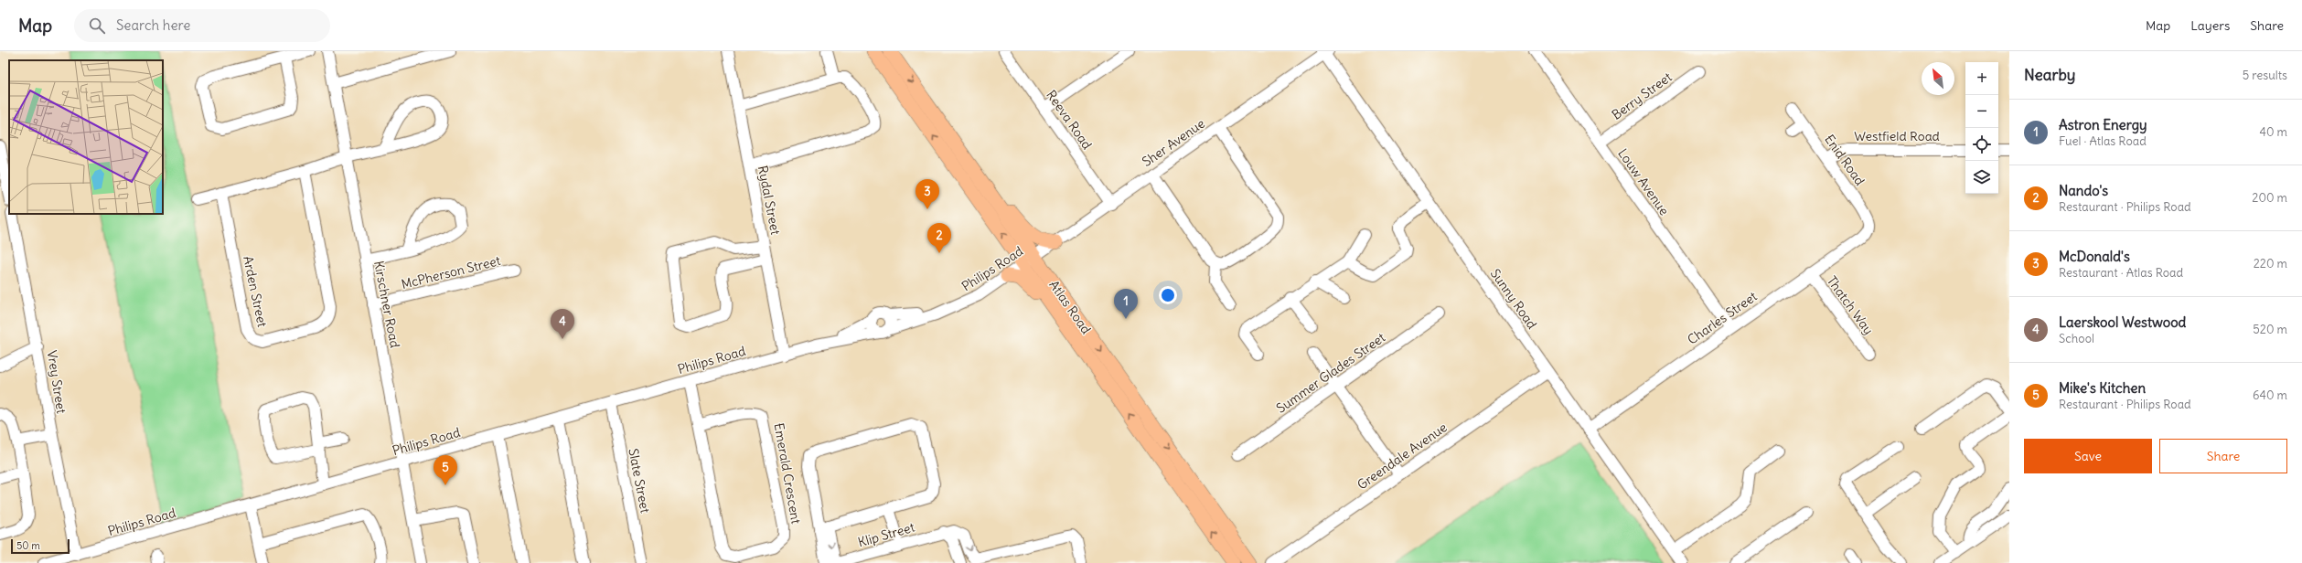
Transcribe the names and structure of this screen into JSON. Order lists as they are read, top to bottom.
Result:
{
  "streets": {
    "main road": ["Atlas Road"],
    "street": [
      "Berry Street",
      "Reeva Road",
      "Westfield Road",
      "Sher Avenue",
      "Enid Road",
      "Louw Avenue",
      "Rydal Street",
      "Philips Road",
      "McPherson Street",
      "Arden Street",
      "Sunny Road",
      "Kirschner Road",
      "Thatch Way",
      "Charles Street",
      "Summer Glades Street",
      "Vrey Street",
      "Greendale Avenue",
      "Emerald Crescent",
      "Slate Street",
      "Klip Street"
    ]
  },
  "crossings": [
    ["Berry Street", "Louw Avenue"],
    ["Reeva Road", "Sher Avenue"],
    ["Westfield Road", "Enid Road"],
    ["Sher Avenue", "Philips Road"],
    ["Sher Avenue", "Sunny Road"],
    ["Sher Avenue", "Atlas Road"],
    ["Enid Road", "Charles Street"],
    ["Louw Avenue", "Charles Street"],
    ["Rydal Street", "Philips Road"],
    ["Philips Road", "Kirschner Road"],
    ["Philips Road", "Atlas Road"],
    ["Philips Road", "Vrey Street"],
    ["Philips Road", "Emerald Crescent"],
    ["Philips Road", "Slate Street"],
    ["McPherson Street", "Kirschner Road"],
    ["Sunny Road", "Charles Street"],
    ["Sunny Road", "Greendale Avenue"],
    ["Thatch Way", "Charles Street"]
  ],
  "scale_bar": "50 m",
  "north": "top left",
  "page": {
    "header": "Map",
    "search": "Search here",
    "nav": ["Map", "Layers", "Share"],
    "heading": ["Nearby", "5 results"],
    "map_buttons": ["+", "−"],
    "list": [
      {
        "mark": "1",
        "name": "Astron Energy",
        "note": "Fuel · Atlas Road",
        "value": "40 m"
      },
      {
        "mark": "2",
        "name": "Nando's",
        "note": "Restaurant · Philips Road",
        "value": "200 m"
      },
      {
        "mark": "3",
        "name": "McDonald's",
        "note": "Restaurant · Atlas Road",
        "value": "220 m"
      },
      {
        "mark": "4",
        "name": "Laerskool Westwood",
        "note": "School",
        "value": "520 m"
      },
      {
        "mark": "5",
        "name": "Mike's Kitchen",
        "note": "Restaurant · Philips Road",
        "value": "640 m"
      }
    ],
    "pins": [
      "3",
      "2",
      "1",
      "4",
      "5"
    ],
    "buttons": ["Save", "Share"],
    "scale": "50 m"
  }
}
